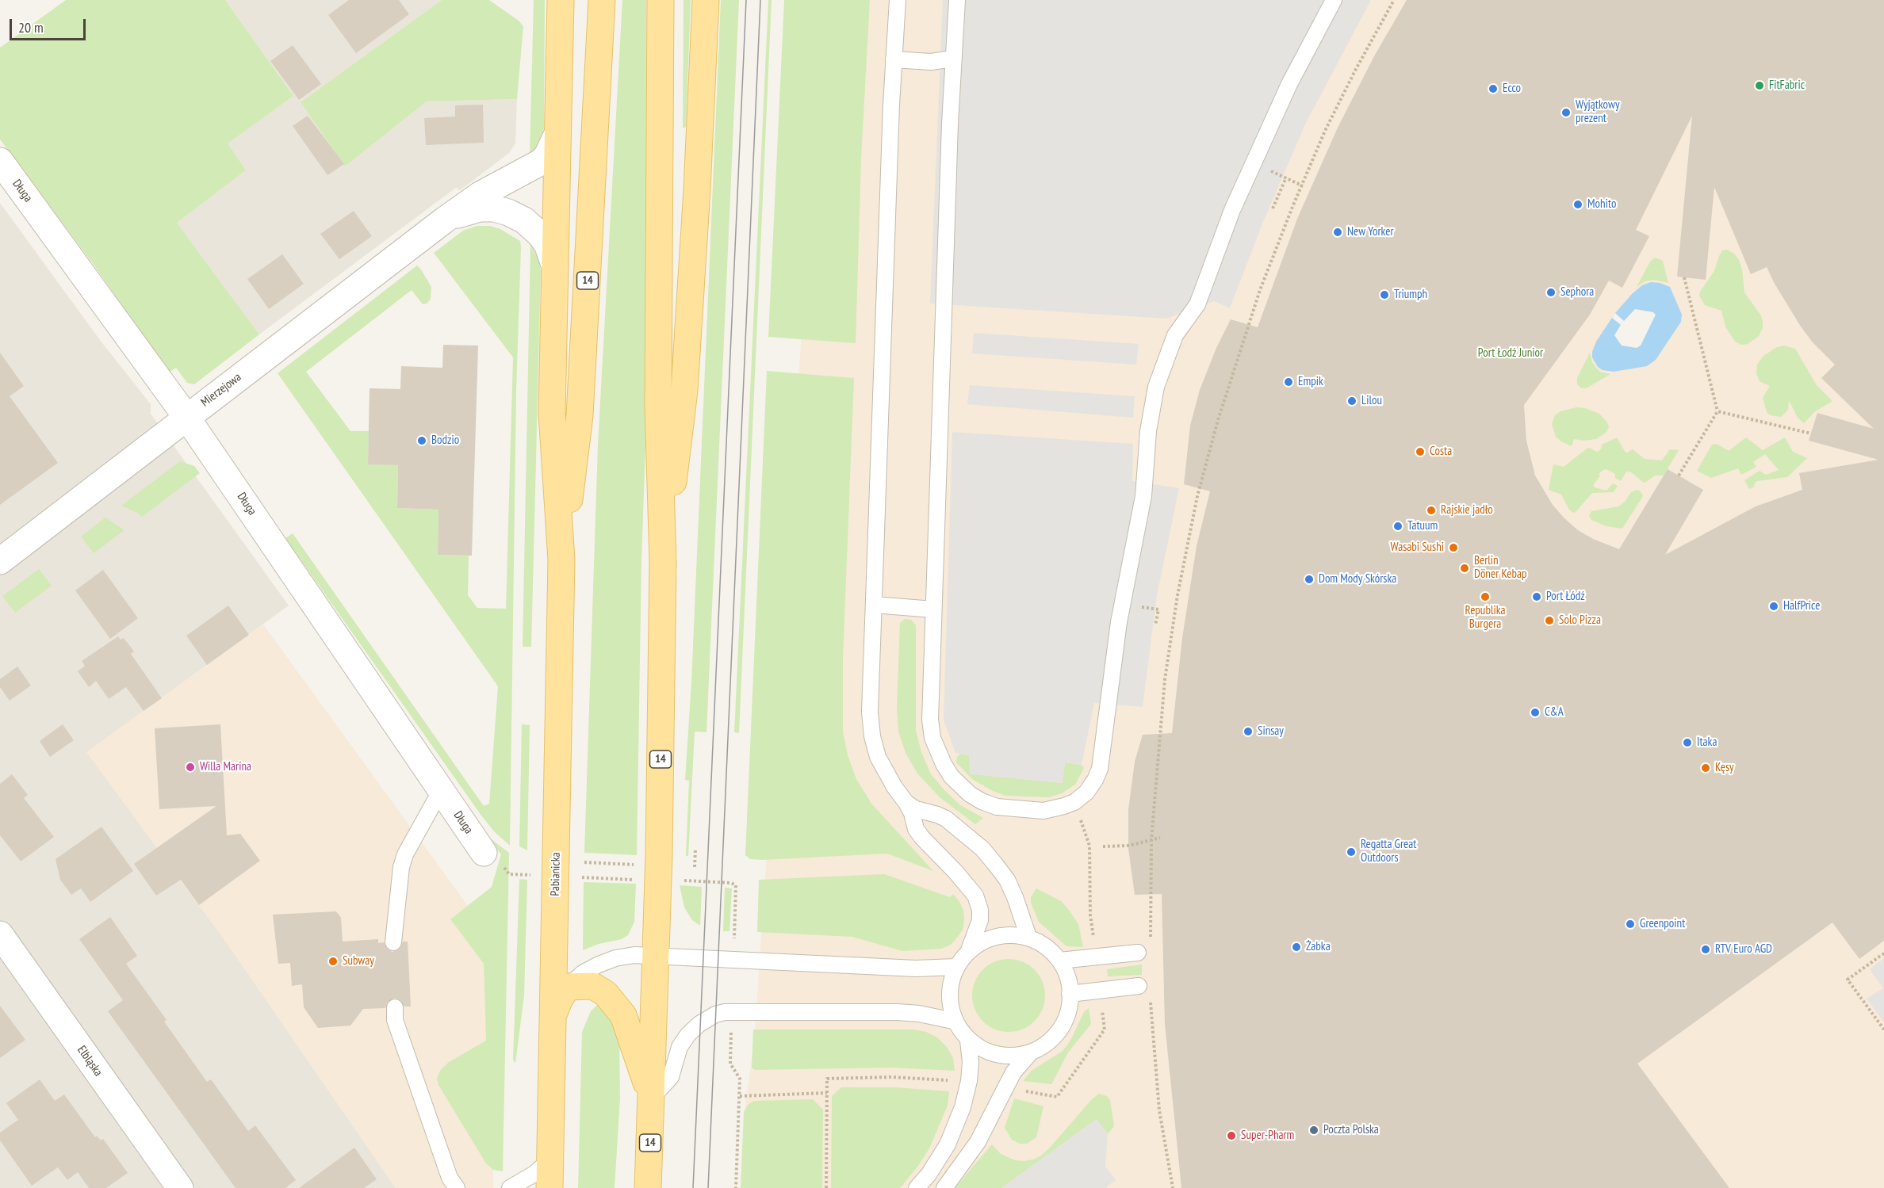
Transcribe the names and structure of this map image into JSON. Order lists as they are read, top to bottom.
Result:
{
  "streets": {
    "main road": ["14", "Pabianicka"],
    "street": ["Długa", "Mierzejowa", "Elbląska"]
  },
  "crossings": [
    ["Długa", "Mierzejowa"],
    ["14", "Pabianicka"]
  ],
  "parks": ["Port Łodź Junior"],
  "places": [
    "FitFabric",
    "Ecco",
    "Wyjątkowy prezent",
    "Mohito",
    "New Yorker",
    "Sephora",
    "Triumph",
    "Empik",
    "Lilou",
    "Bodzio",
    "Costa",
    "Rajskie jadło",
    "Tatuum",
    "Wasabi Sushi",
    "Berlin Döner Kebap",
    "Dom Mody Skórska",
    "Republika Burgera",
    "Port Łódź",
    "HalfPrice",
    "Solo Pizza",
    "C&A",
    "Sinsay",
    "Itaka",
    "Willa Marina",
    "Kęsy",
    "Regatta Great Outdoors",
    "Greenpoint",
    "Żabka",
    "RTV Euro AGD",
    "Subway",
    "Poczta Polska",
    "Super-Pharm"
  ],
  "scale_bar": "20 m"
}
